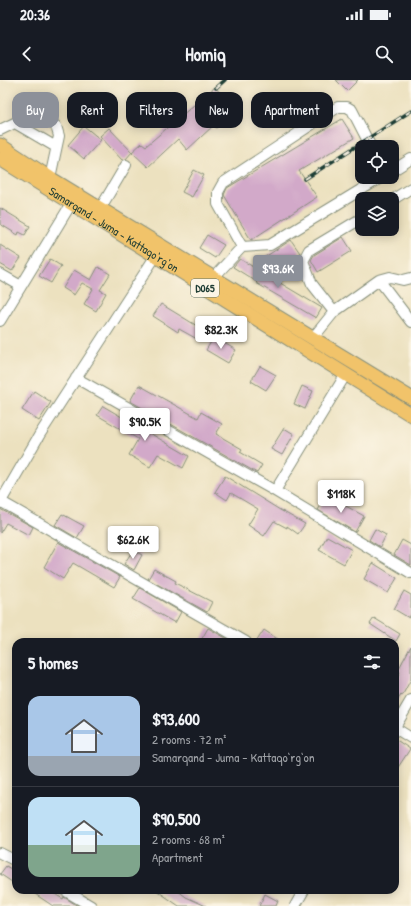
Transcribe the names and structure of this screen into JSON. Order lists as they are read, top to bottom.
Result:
{
  "streets": {
    "main road": ["Samarqand - Juma - Kattaqo‘rg‘on", "D065"]
  },
  "page": {
    "status": "20:36",
    "header": "Homiq",
    "chip": [
      "Buy",
      "Rent",
      "Filters",
      "New",
      "Apartment"
    ],
    "price": [
      "$93.6K",
      "$82.3K",
      "$90.5K",
      "$118K",
      "$62.6K"
    ],
    "heading": "5 homes",
    "list": [
      {
        "name": "$93,600",
        "note": "2 rooms · 72 m² · Samarqand - Juma - Kattaqo‘rg‘on"
      },
      {
        "name": "$90,500",
        "note": "2 rooms · 68 m² · Apartment"
      }
    ]
  }
}
